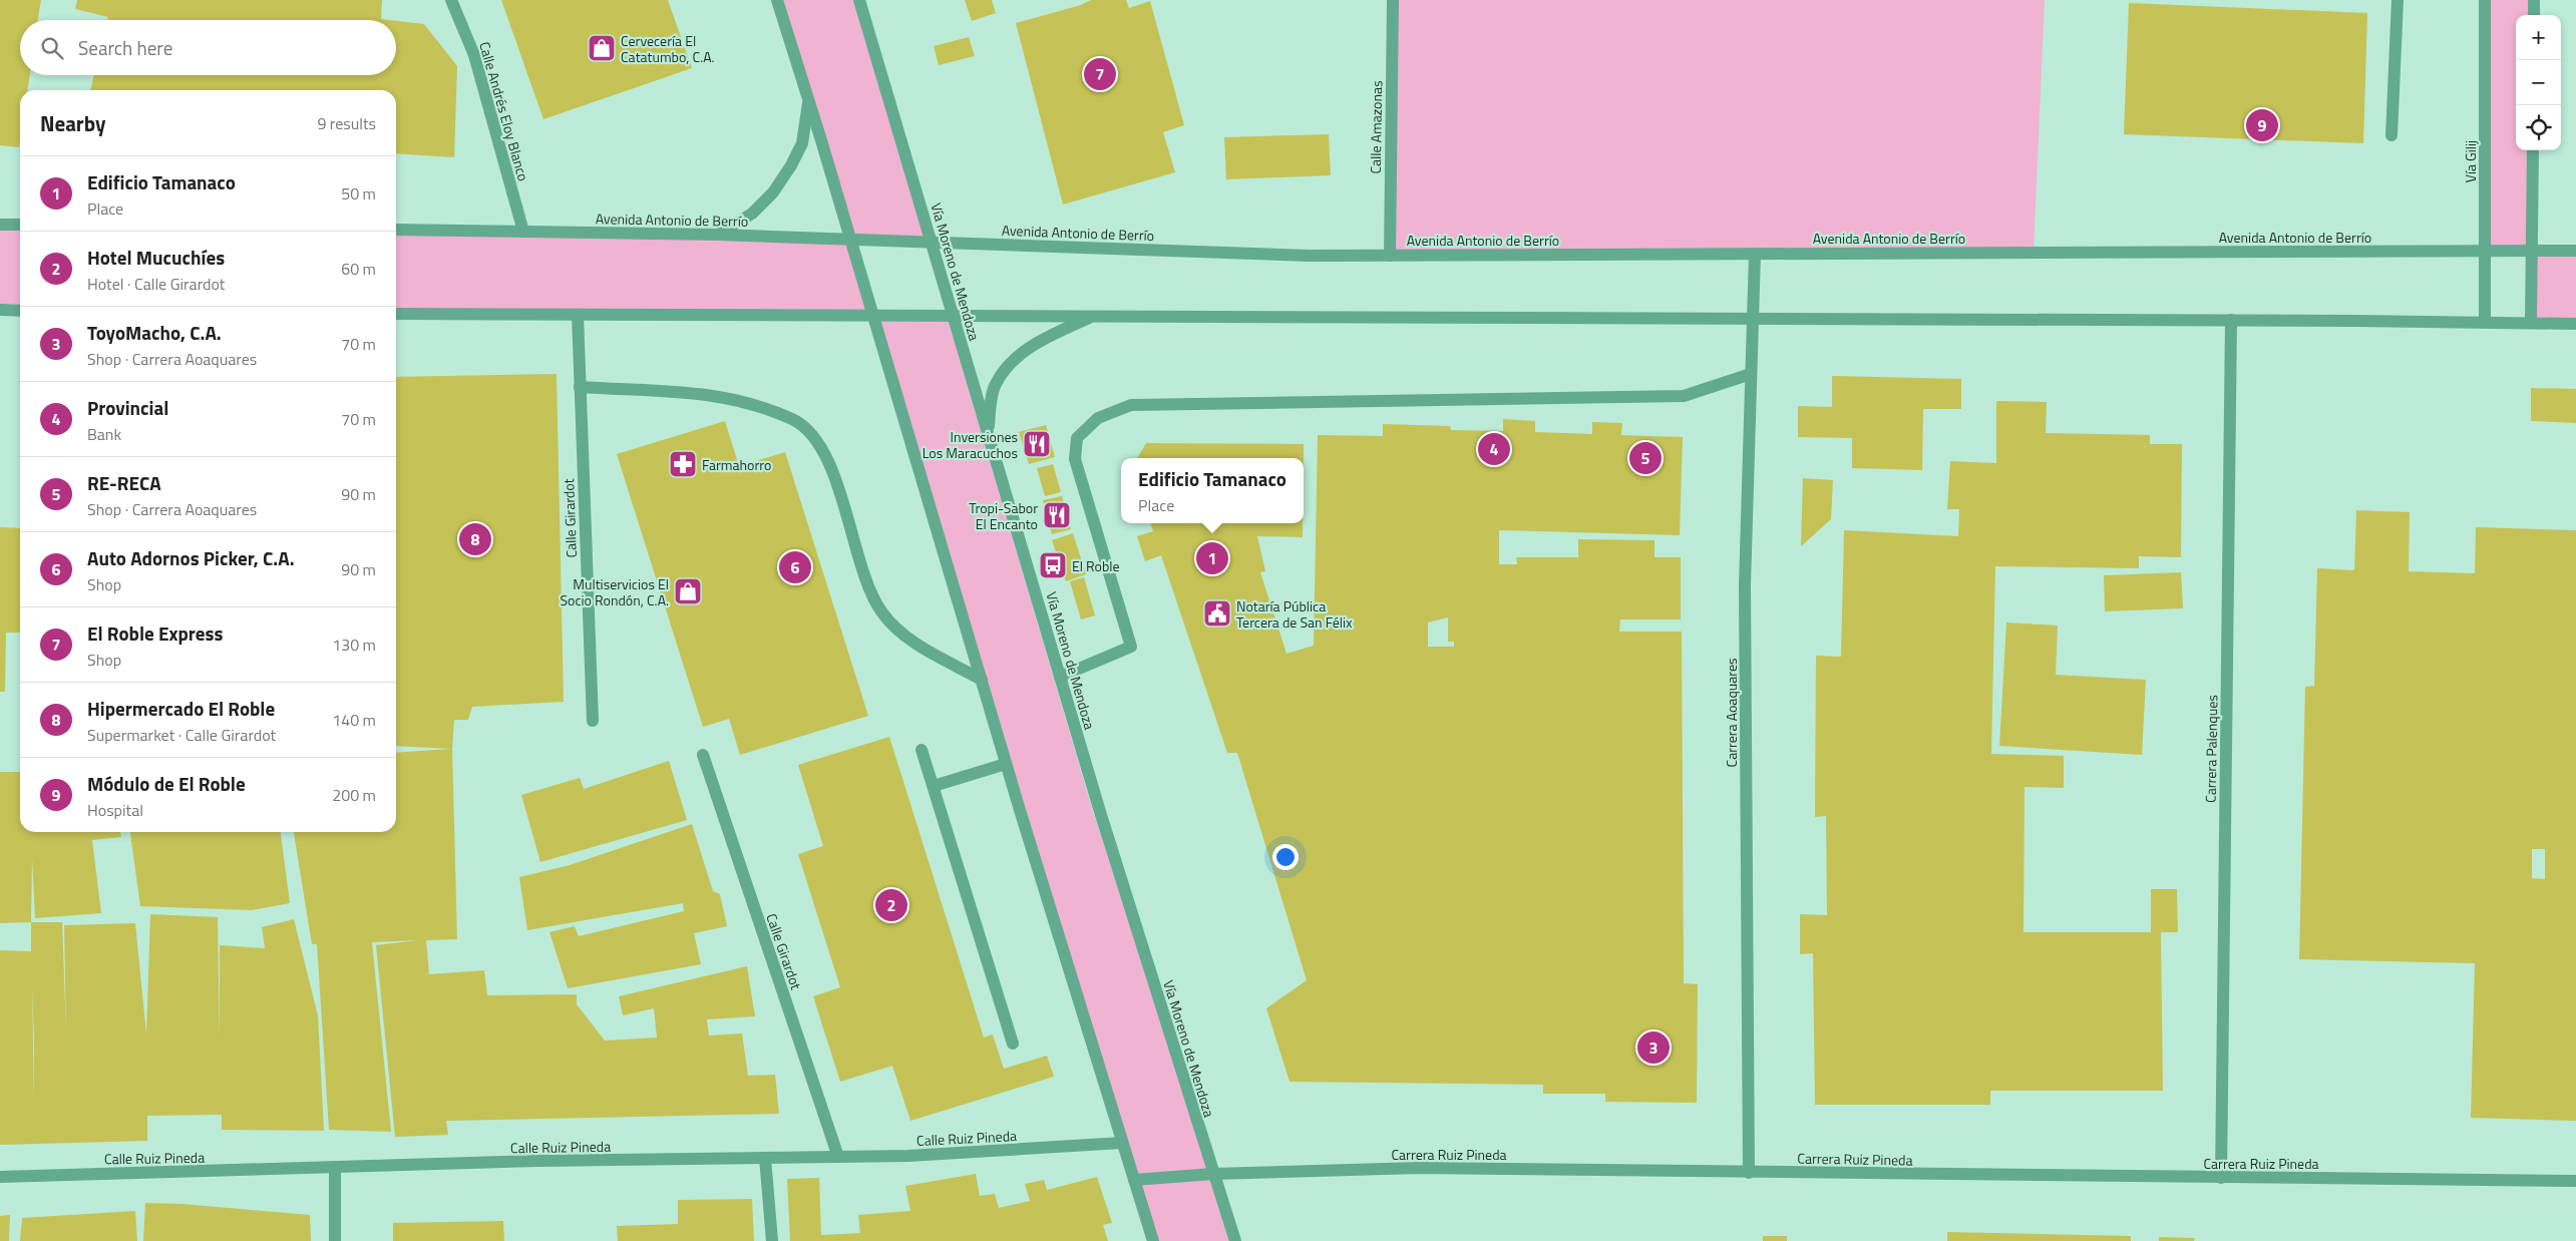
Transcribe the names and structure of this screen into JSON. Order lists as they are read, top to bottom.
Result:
{
  "streets": {
    "street": [
      "Calle Andrés Eloy Blanco",
      "Calle Amazonas",
      "Vía Gilij",
      "Avenida Antonio de Berrío",
      "Vía Moreno de Mendoza",
      "Calle Girardot",
      "Carrera Aoaquares",
      "Carrera Palenques",
      "Calle Ruiz Pineda",
      "Carrera Ruiz Pineda"
    ]
  },
  "crossings": [
    ["Calle Andrés Eloy Blanco", "Avenida Antonio de Berrío"],
    ["Calle Amazonas", "Avenida Antonio de Berrío"],
    ["Vía Gilij", "Avenida Antonio de Berrío"],
    ["Avenida Antonio de Berrío", "Vía Moreno de Mendoza"],
    ["Avenida Antonio de Berrío", "Carrera Aoaquares"],
    ["Vía Moreno de Mendoza", "Carrera Ruiz Pineda"],
    ["Calle Girardot", "Calle Ruiz Pineda"],
    ["Carrera Aoaquares", "Carrera Ruiz Pineda"],
    ["Carrera Palenques", "Carrera Ruiz Pineda"]
  ],
  "places": {
    "shop": ["Cervecería El Catatumbo, C.A.", "Multiservicios El Socio Rondón, C.A."],
    "restaurant": ["Inversiones Los Maracuchos", "Tropi-Sabor El Encanto"],
    "pharmacy": ["Farmahorro"],
    "bus stop": ["El Roble"],
    "public building": ["Notaría Pública Tercera de San Félix"]
  },
  "page": {
    "map_buttons": ["+", "−"],
    "search": "Search here",
    "pins": [
      "7",
      "9",
      "4",
      "5",
      "8",
      "1",
      "6",
      "2",
      "3"
    ],
    "heading": ["Nearby", "9 results"],
    "list": [
      {
        "mark": "1",
        "name": "Edificio Tamanaco",
        "note": "Place",
        "value": "50 m"
      },
      {
        "mark": "2",
        "name": "Hotel Mucuchíes",
        "note": "Hotel · Calle Girardot",
        "value": "60 m"
      },
      {
        "mark": "3",
        "name": "ToyoMacho, C.A.",
        "note": "Shop · Carrera Aoaquares",
        "value": "70 m"
      },
      {
        "mark": "4",
        "name": "Provincial",
        "note": "Bank",
        "value": "70 m"
      },
      {
        "mark": "5",
        "name": "RE-RECA",
        "note": "Shop · Carrera Aoaquares",
        "value": "90 m"
      },
      {
        "mark": "6",
        "name": "Auto Adornos Picker, C.A.",
        "note": "Shop",
        "value": "90 m"
      },
      {
        "mark": "7",
        "name": "El Roble Express",
        "note": "Shop",
        "value": "130 m"
      },
      {
        "mark": "8",
        "name": "Hipermercado El Roble",
        "note": "Supermarket · Calle Girardot",
        "value": "140 m"
      },
      {
        "mark": "9",
        "name": "Módulo de El Roble",
        "note": "Hospital",
        "value": "200 m"
      }
    ],
    "popup": ["Edificio Tamanaco", "Place"]
  }
}
